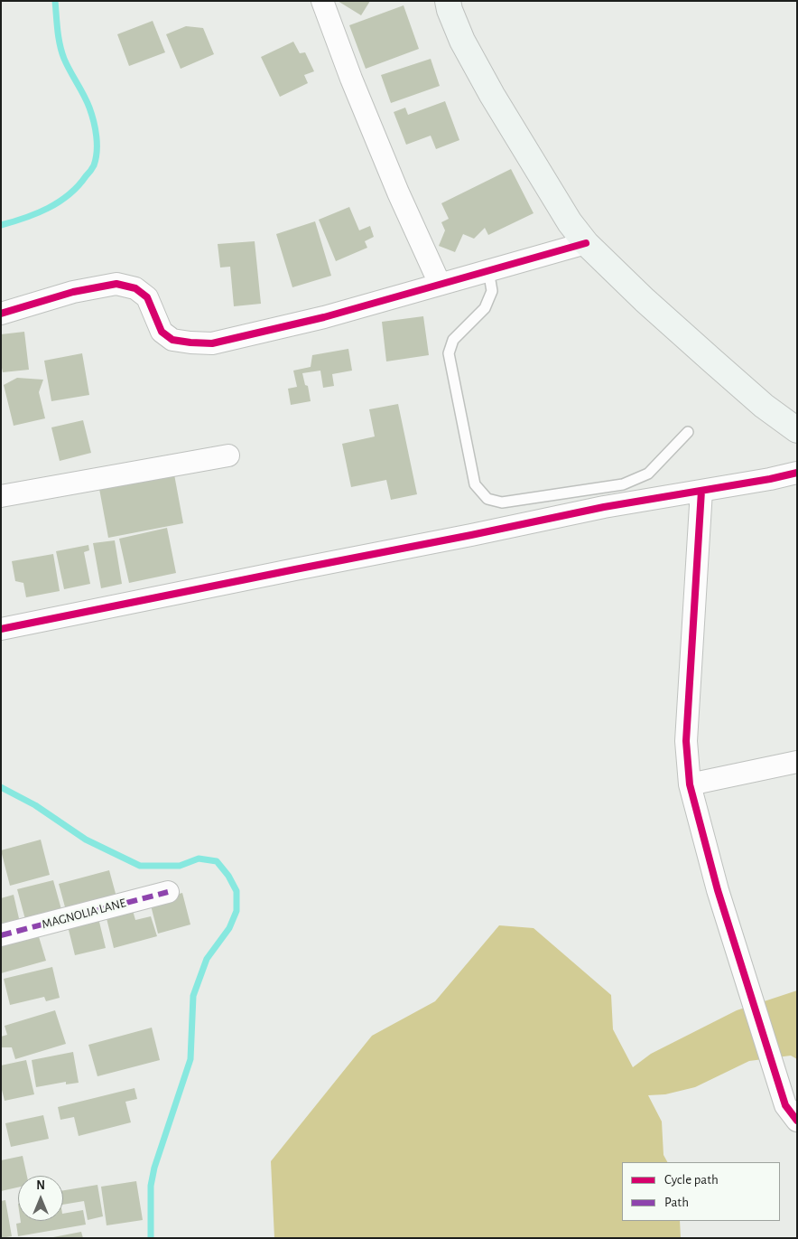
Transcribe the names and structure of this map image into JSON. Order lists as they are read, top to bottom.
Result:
{
  "streets": {
    "street": ["MAGNOLIA LANE"]
  },
  "legend": ["Cycle path", "Path"],
  "north": "top"
}
